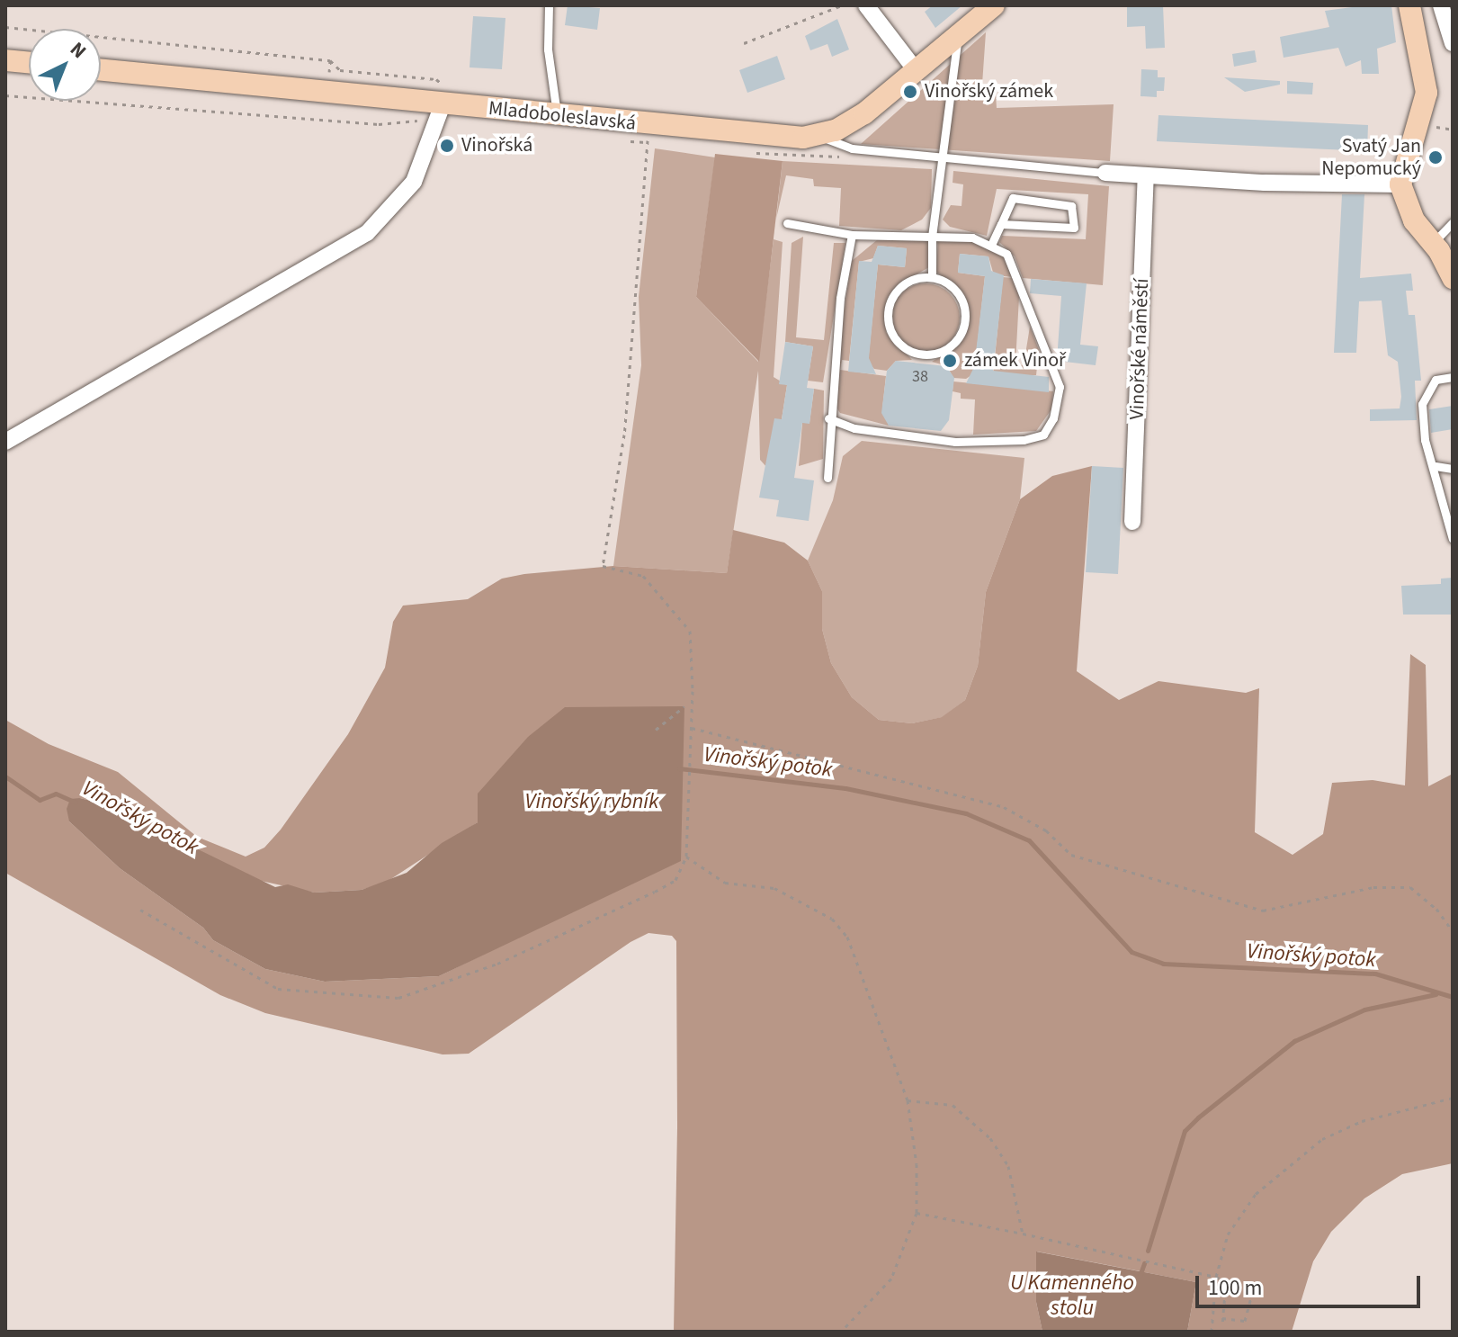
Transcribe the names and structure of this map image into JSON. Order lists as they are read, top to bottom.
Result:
{
  "streets": {
    "main road": ["Mladoboleslavská"],
    "street": ["Vinořské náměstí"]
  },
  "water": ["Vinořský potok", "Vinořský rybník", "U Kamenného stolu"],
  "places": [
    "Vinořský zámek",
    "Vinořská",
    "Svatý Jan Nepomucký",
    "zámek Vinoř"
  ],
  "house_numbers": ["38"],
  "scale_bar": "100 m",
  "north": "top right"
}
